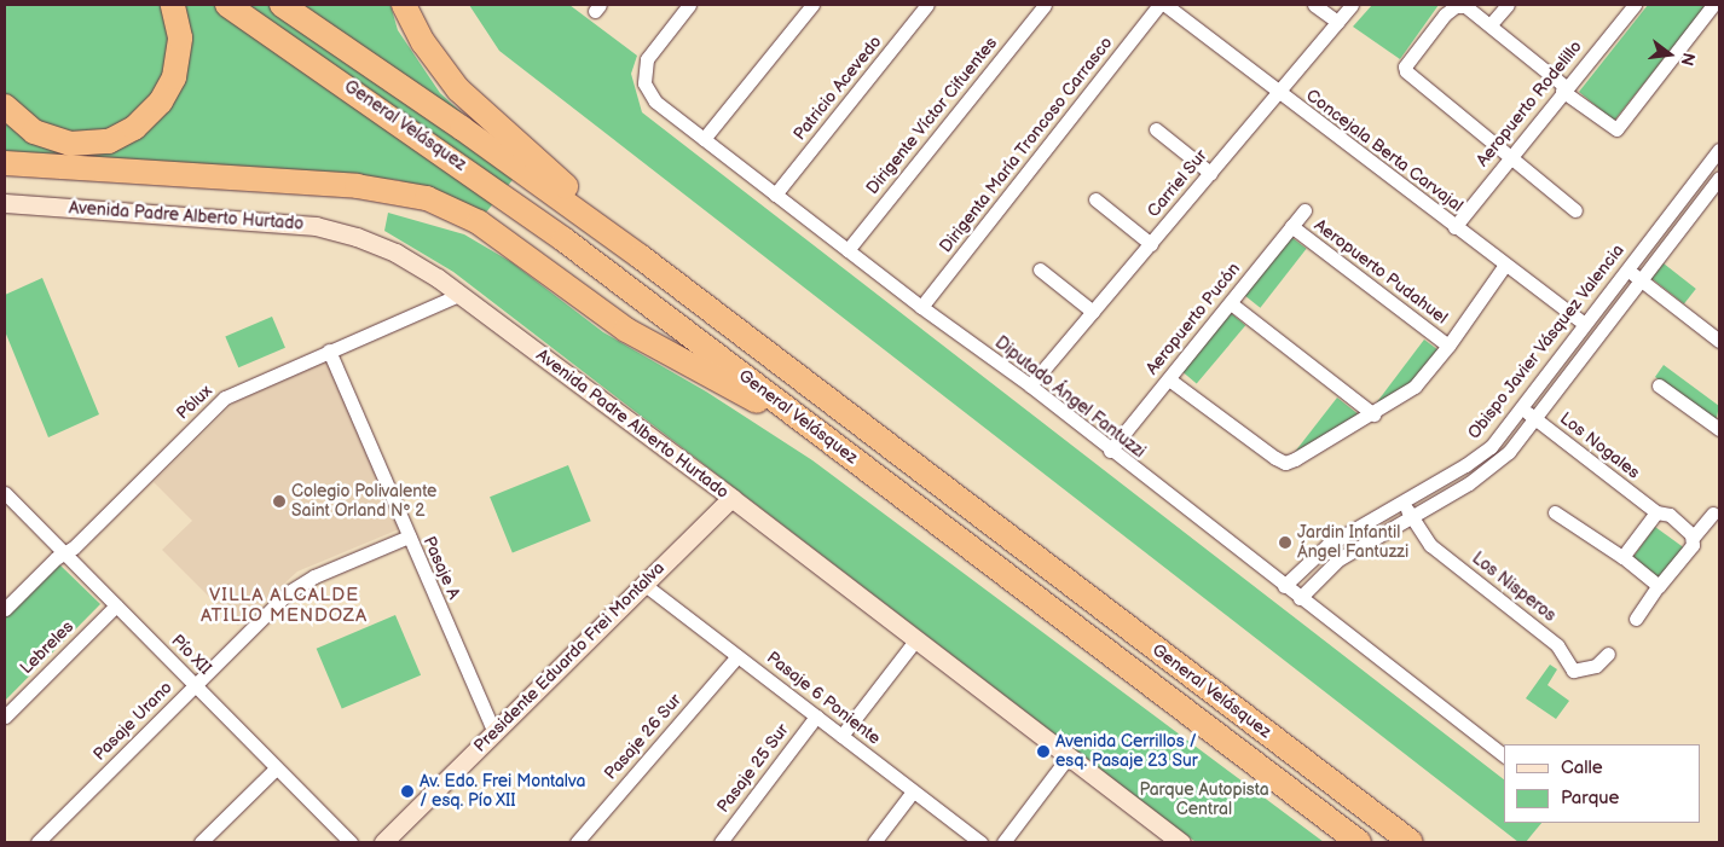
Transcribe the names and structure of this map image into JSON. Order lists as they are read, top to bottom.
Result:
{
  "streets": {
    "highway": ["General Velásquez"],
    "street": [
      "Patricio Acevedo",
      "Aeropuerto Rodelillo",
      "Dirigente Víctor Cifuentes",
      "Dirigenta María Troncoso Carrasco",
      "Concejala Berta Carvajal",
      "Carriel Sur",
      "Avenida Padre Alberto Hurtado",
      "Aeropuerto Pudahuel",
      "Aeropuerto Pucón",
      "Obispo Javier Vásquez Valencia",
      "Diputado Ángel Fantuzzi",
      "Pólux",
      "Los Nogales",
      "Pasaje A",
      "Los Nisperos",
      "Lebreles",
      "Pío XII",
      "Presidente Eduardo Frei Montalva",
      "Pasaje 6 Poniente",
      "Pasaje Urano",
      "Pasaje 26 Sur",
      "Pasaje 25 Sur"
    ]
  },
  "crossings": [
    ["Patricio Acevedo", "Diputado Ángel Fantuzzi"],
    ["Aeropuerto Rodelillo", "Concejala Berta Carvajal"],
    ["Dirigente Víctor Cifuentes", "Diputado Ángel Fantuzzi"],
    ["Dirigenta María Troncoso Carrasco", "Diputado Ángel Fantuzzi"],
    ["Concejala Berta Carvajal", "Carriel Sur"],
    ["Concejala Berta Carvajal", "Obispo Javier Vásquez Valencia"],
    ["Carriel Sur", "Diputado Ángel Fantuzzi"],
    ["Avenida Padre Alberto Hurtado", "Pólux"],
    ["Avenida Padre Alberto Hurtado", "Presidente Eduardo Frei Montalva"],
    ["Aeropuerto Pudahuel", "Aeropuerto Pucón"],
    ["Aeropuerto Pucón", "Diputado Ángel Fantuzzi"],
    ["Obispo Javier Vásquez Valencia", "Diputado Ángel Fantuzzi"],
    ["Obispo Javier Vásquez Valencia", "Los Nogales"],
    ["Obispo Javier Vásquez Valencia", "Los Nisperos"],
    ["Pólux", "Pasaje A"],
    ["Pólux", "Pío XII"],
    ["Pasaje A", "Presidente Eduardo Frei Montalva"],
    ["Pasaje A", "Pasaje Urano"],
    ["Lebreles", "Pío XII"],
    ["Pío XII", "Pasaje Urano"],
    ["Presidente Eduardo Frei Montalva", "Pasaje 6 Poniente"],
    ["Pasaje 6 Poniente", "Pasaje 26 Sur"],
    ["Pasaje 6 Poniente", "Pasaje 25 Sur"]
  ],
  "districts": ["VILLA ALCALDE ATILIO MENDOZA"],
  "parks": ["Parque Autopista Central"],
  "places": [
    "Colegio Polivalente Saint Orland Nº 2",
    "Jardin Infantil Ángel Fantuzzi",
    "Avenida Cerrillos / esq. Pasaje 23 Sur",
    "Av. Edo. Frei Montalva / esq. Pío XII"
  ],
  "legend": ["Calle", "Parque"],
  "north": "right"
}
